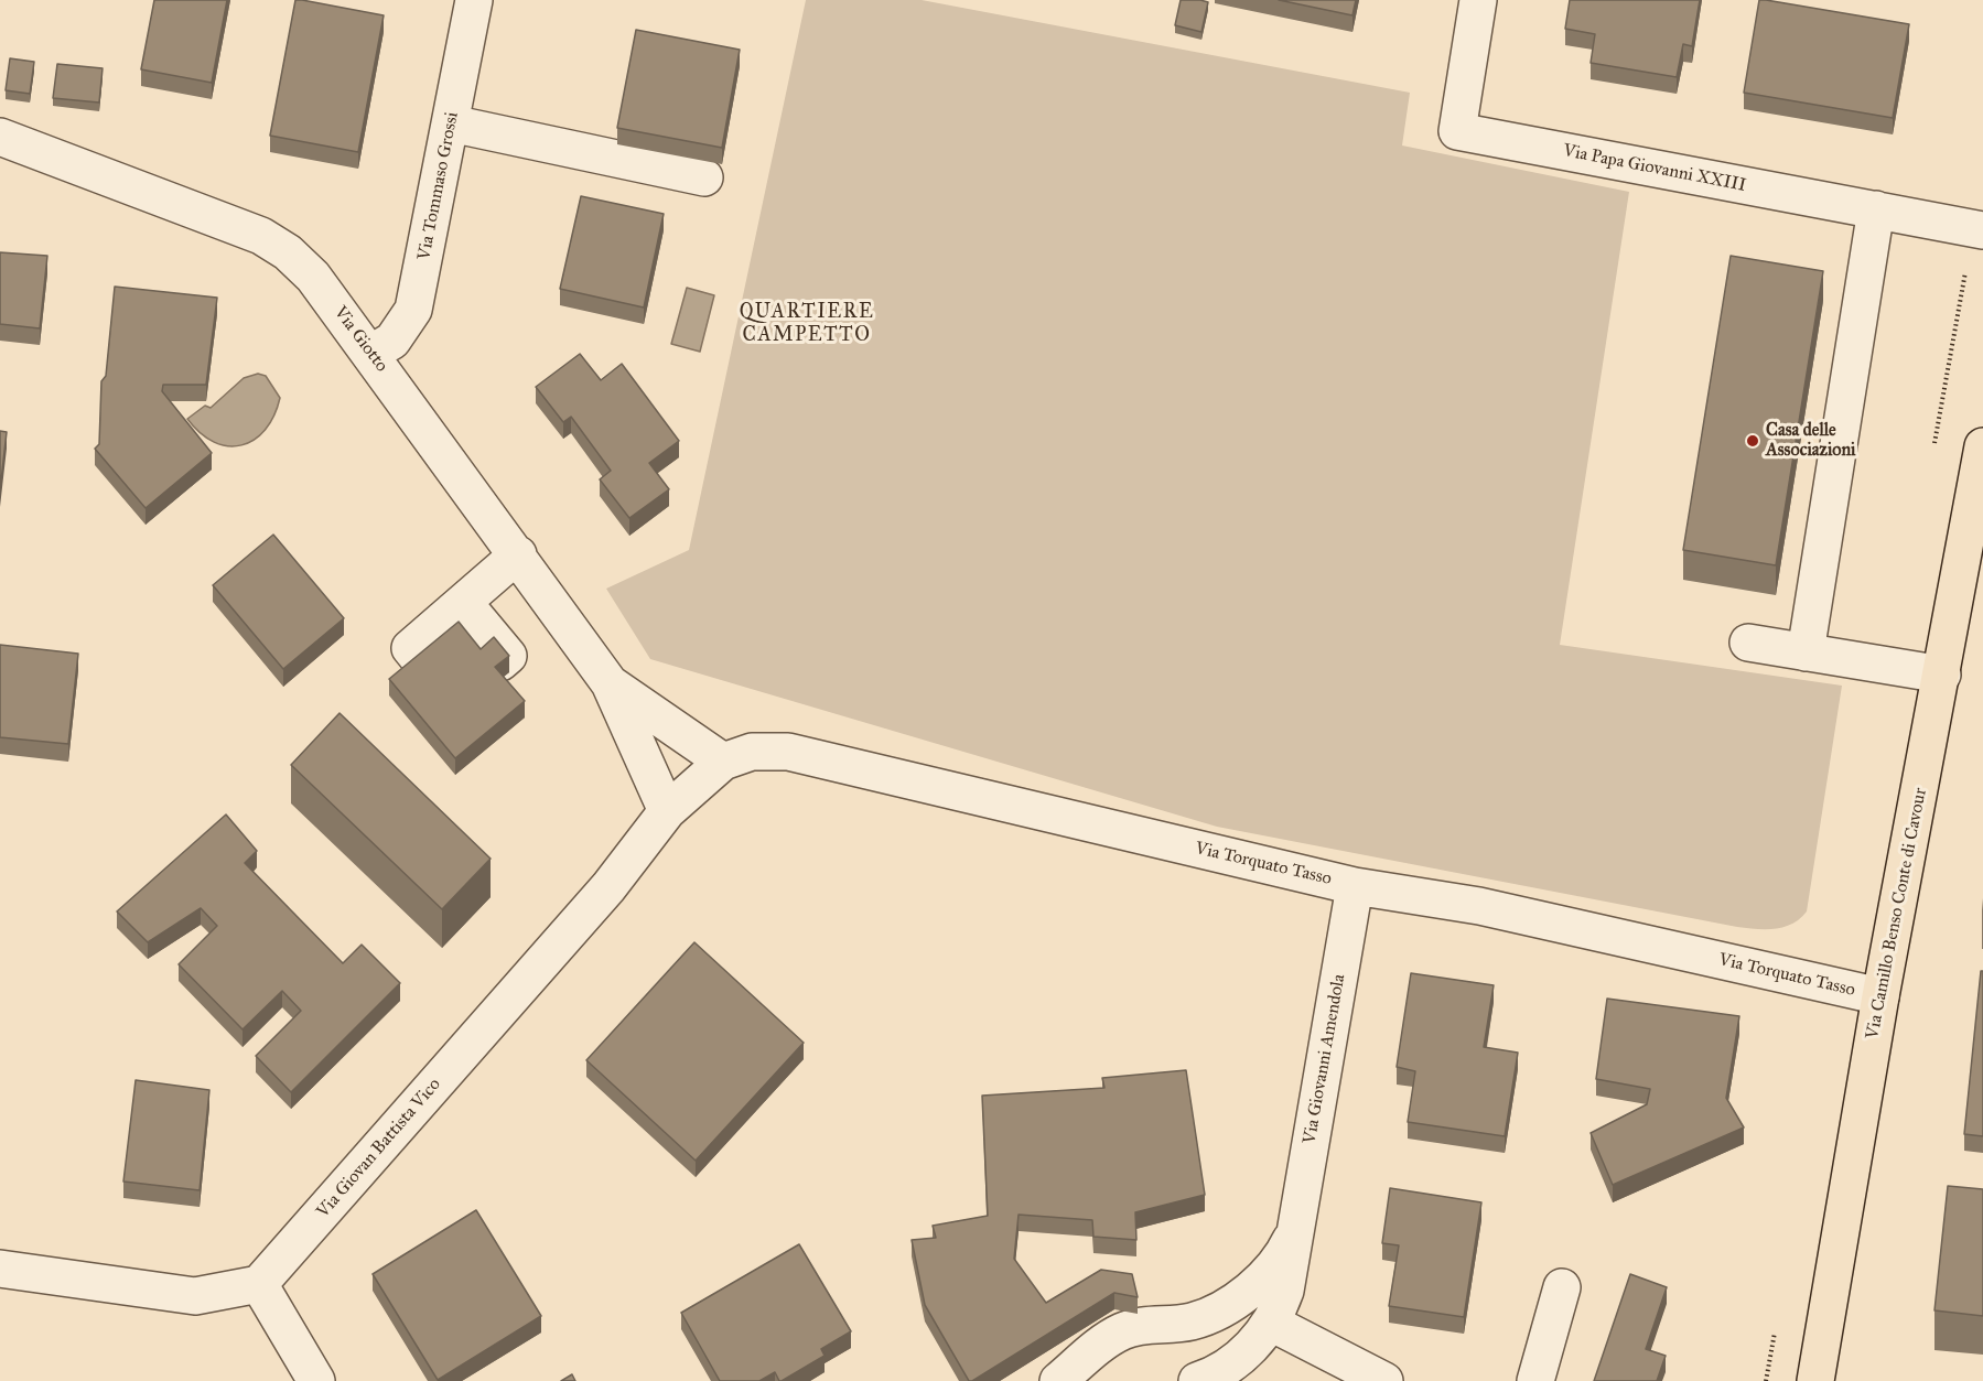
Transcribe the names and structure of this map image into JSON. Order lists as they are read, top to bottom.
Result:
{
  "streets": {
    "main road": ["Via Camillo Benso Conte di Cavour"],
    "street": [
      "Via Papa Giovanni XXIII",
      "Via Tommaso Grossi",
      "Via Giotto",
      "Via Torquato Tasso",
      "Via Giovanni Amendola",
      "Via Giovan Battista Vico"
    ]
  },
  "crossings": [
    ["Via Tommaso Grossi", "Via Giotto"],
    ["Via Giotto", "Via Torquato Tasso"],
    ["Via Giotto", "Via Giovan Battista Vico"],
    ["Via Torquato Tasso", "Via Camillo Benso Conte di Cavour"],
    ["Via Torquato Tasso", "Via Giovanni Amendola"],
    ["Via Torquato Tasso", "Via Giovan Battista Vico"]
  ],
  "districts": ["QUARTIERE CAMPETTO"],
  "places": ["Casa delle Associazioni"]
}
